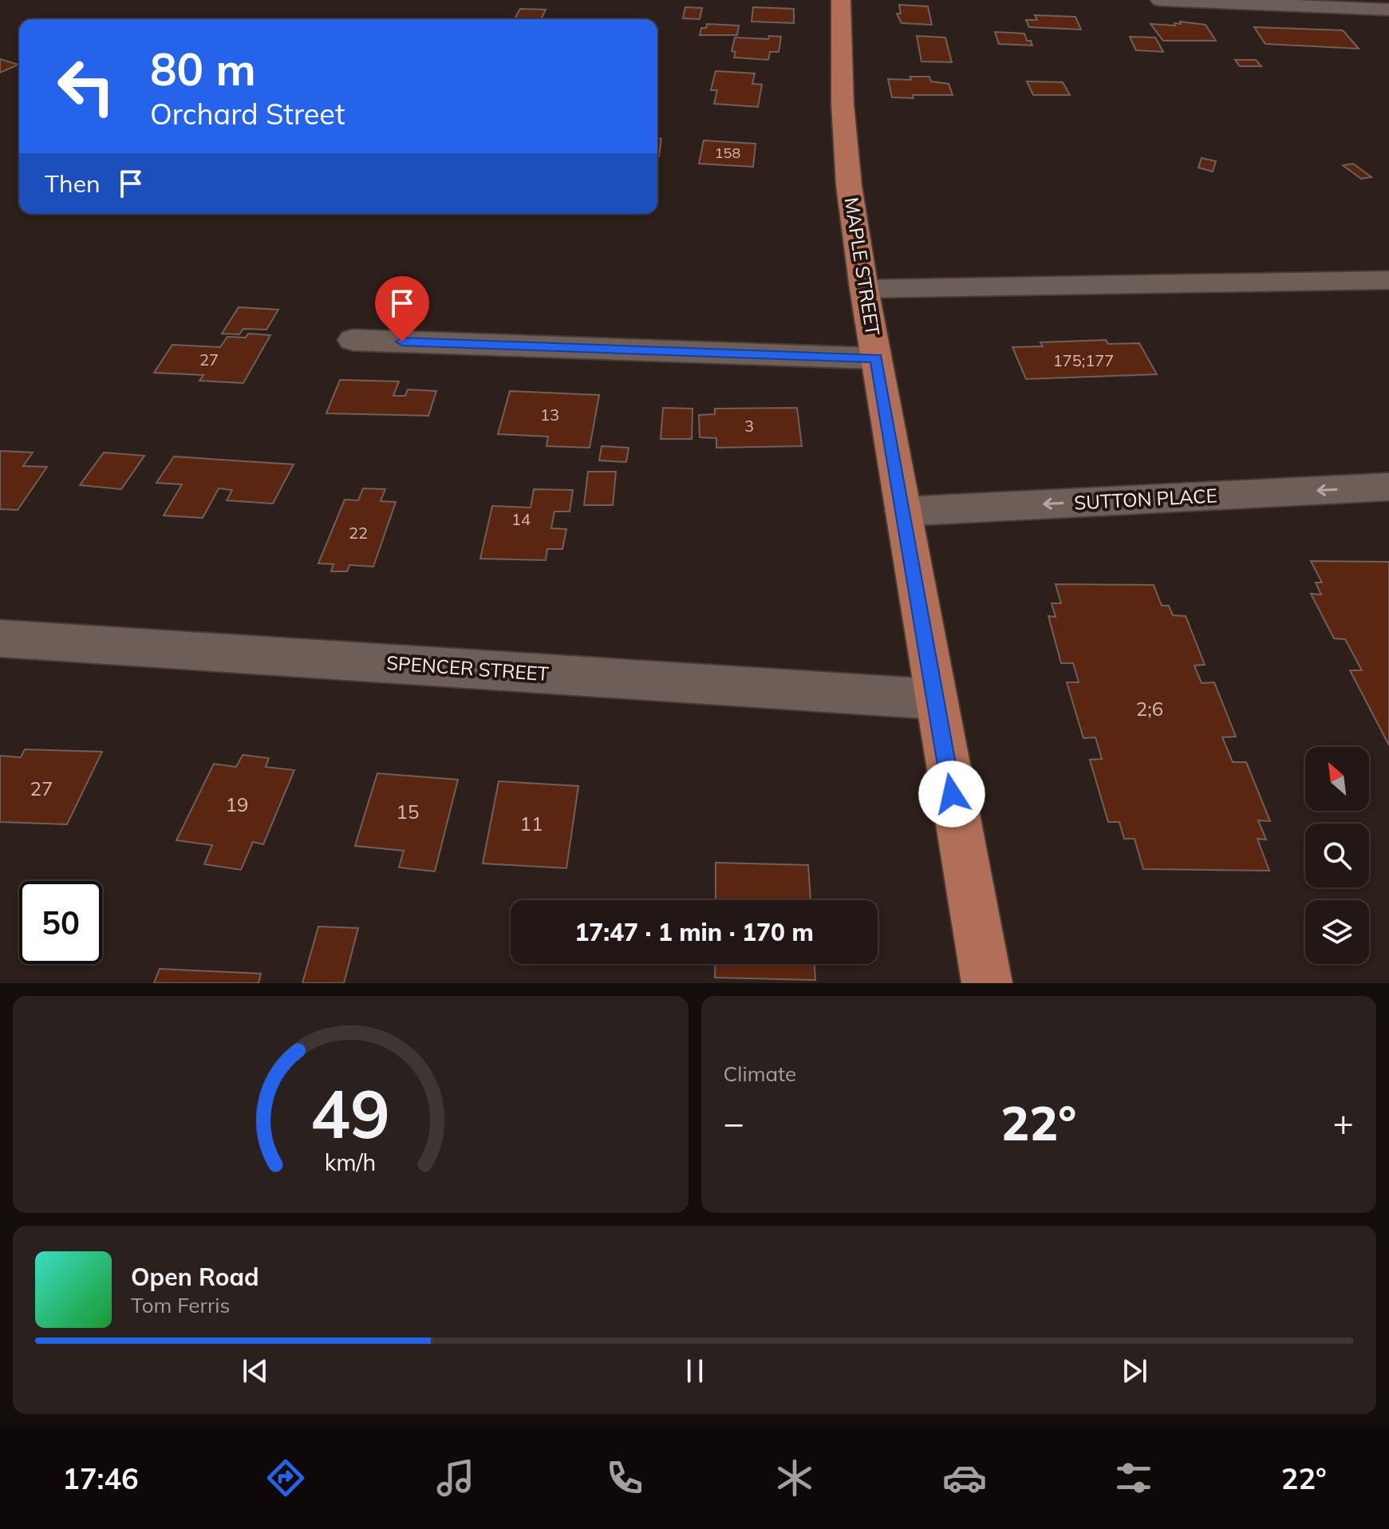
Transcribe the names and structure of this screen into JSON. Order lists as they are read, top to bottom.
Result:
{
  "streets": {
    "main road": ["MAPLE STREET"],
    "street": ["SUTTON PLACE", "SPENCER STREET"]
  },
  "crossings": [
    ["MAPLE STREET", "SUTTON PLACE"],
    ["MAPLE STREET", "SPENCER STREET"]
  ],
  "house_numbers": [
    "158",
    "27",
    "175;177",
    "13",
    "3",
    "14",
    "22",
    "2;6",
    "27",
    "19",
    "15",
    "11"
  ],
  "north": "top left",
  "page": {
    "turn": ["80 m", "Orchard Street"],
    "then": "Then",
    "limit": "50",
    "trip": "17:47 · 1 min · 170 m",
    "tile": "Climate",
    "heat": ["−", "22°", "+"],
    "song": ["Open Road", "Tom Ferris"],
    "tabs": ["17:46", "22°"],
    "gauge": ["49", "km/h"]
  }
}
